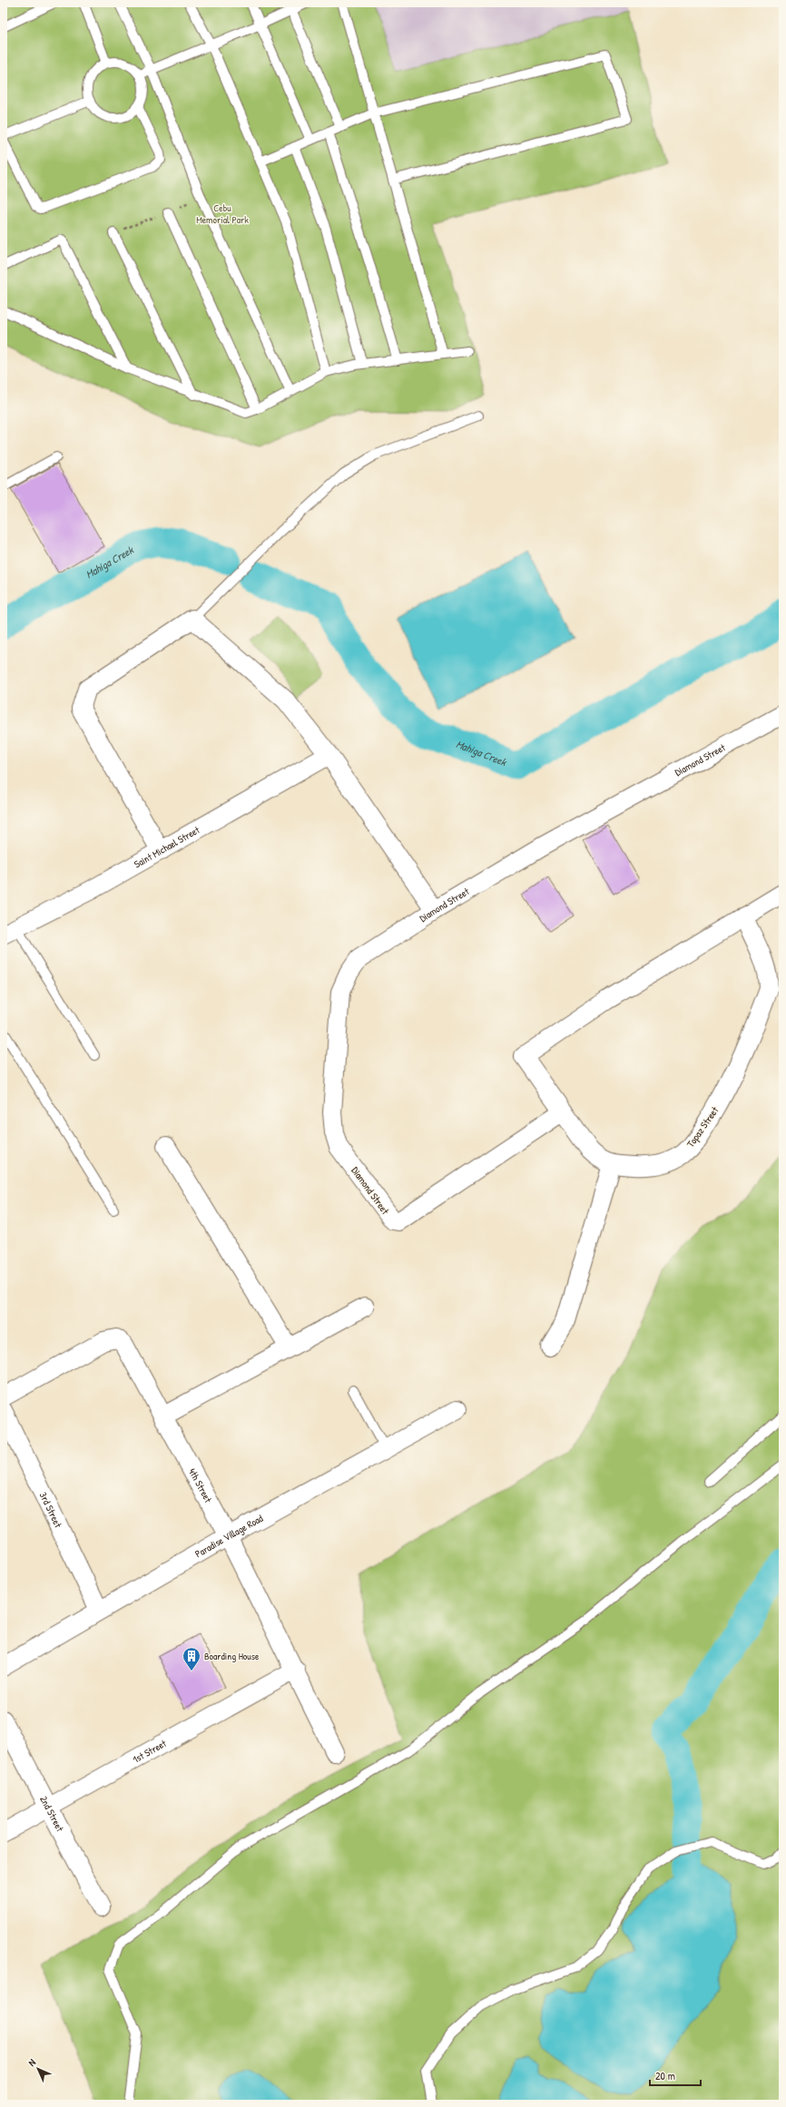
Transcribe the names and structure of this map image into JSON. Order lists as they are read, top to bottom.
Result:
{
  "streets": {
    "street": [
      "Diamond Street",
      "Saint Michael Street",
      "Topaz Street",
      "4th Street",
      "3rd Street",
      "Paradise Village Road",
      "1st Street",
      "2nd Street"
    ]
  },
  "crossings": [
    ["Diamond Street", "Topaz Street"],
    ["4th Street", "Paradise Village Road"],
    ["4th Street", "1st Street"],
    ["3rd Street", "Paradise Village Road"],
    ["1st Street", "2nd Street"]
  ],
  "water": ["Mahiga Creek"],
  "parks": ["Cebu Memorial Park"],
  "places": {
    "building": ["Boarding House"]
  },
  "scale_bar": "20 m",
  "north": "top left"
}
